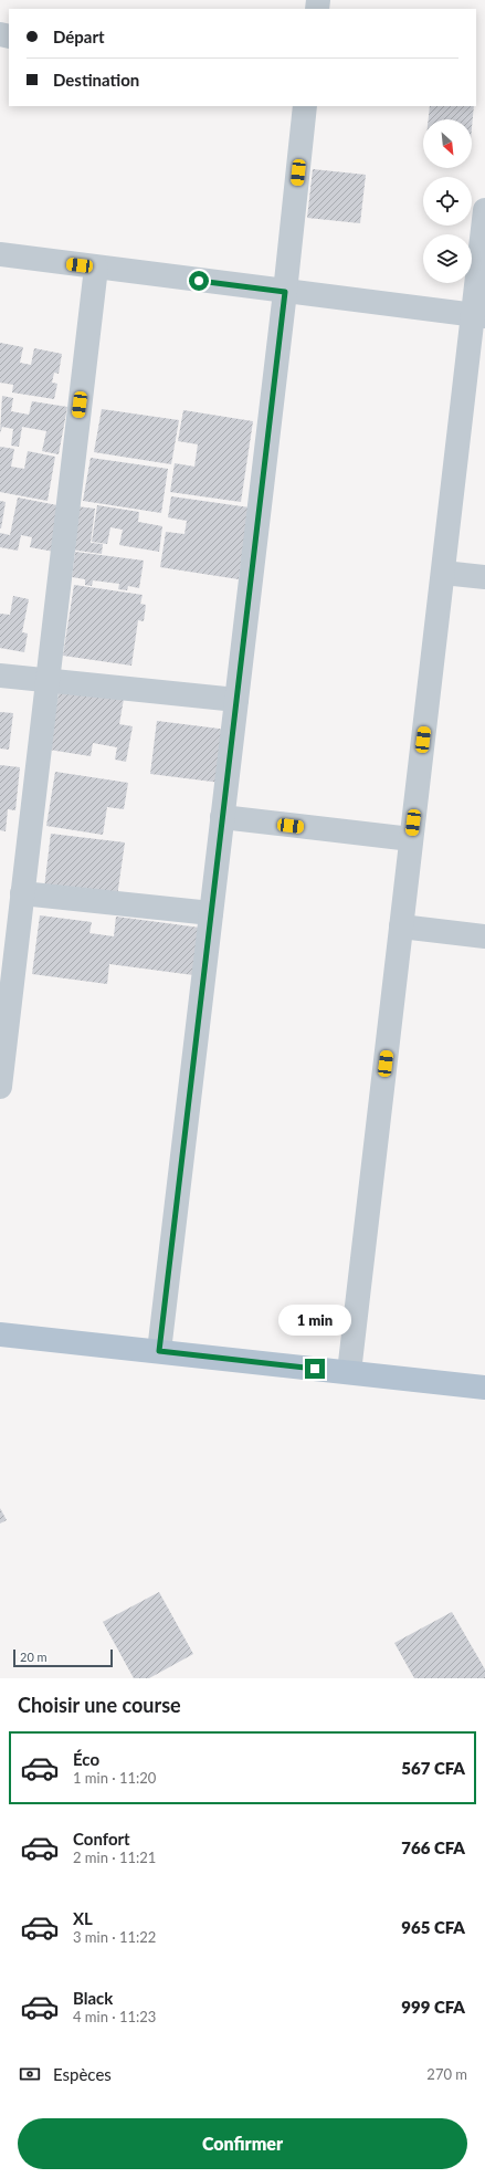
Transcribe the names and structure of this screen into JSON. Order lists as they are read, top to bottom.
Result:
{
  "scale_bar": "20 m",
  "north": "bottom right",
  "page": {
    "banner": ["Départ", "Destination"],
    "bubble": "1 min",
    "scale": "20 m",
    "heading": "Choisir une course",
    "list": [
      {
        "name": "Éco",
        "note": "1 min · 11:20",
        "value": "567 CFA"
      },
      {
        "name": "Confort",
        "note": "2 min · 11:21",
        "value": "766 CFA"
      },
      {
        "name": "XL",
        "note": "3 min · 11:22",
        "value": "965 CFA"
      },
      {
        "name": "Black",
        "note": "4 min · 11:23",
        "value": "999 CFA"
      }
    ],
    "pay": ["Espèces", "270 m"],
    "buttons": "Confirmer"
  }
}
